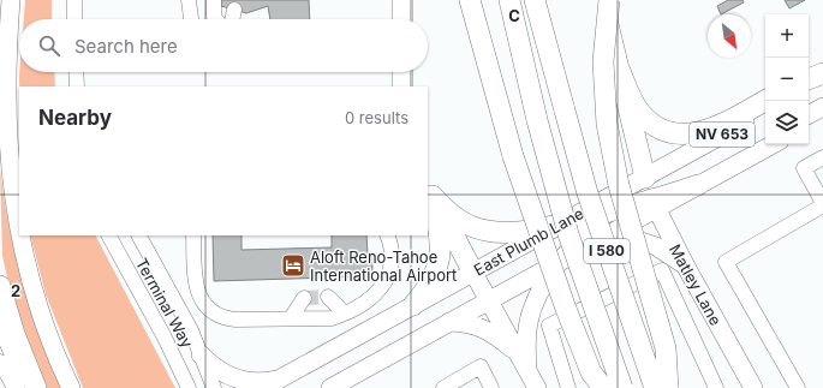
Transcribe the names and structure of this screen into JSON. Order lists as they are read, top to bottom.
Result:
{
  "streets": {
    "highway": ["I 580"],
    "main road": ["NV 653", "East Plumb Lane", "Matley Lane"],
    "street": ["Terminal Way"]
  },
  "crossings": [
    ["East Plumb Lane", "Matley Lane"]
  ],
  "places": {
    "hotel": ["Aloft Reno-Tahoe International Airport"]
  },
  "north": "bottom right",
  "page": {
    "map_buttons": ["+", "−"],
    "search": "Search here",
    "heading": ["Nearby", "0 results"]
  },
  "grid": {
    "columns": ["C"],
    "rows": ["2"]
  }
}
